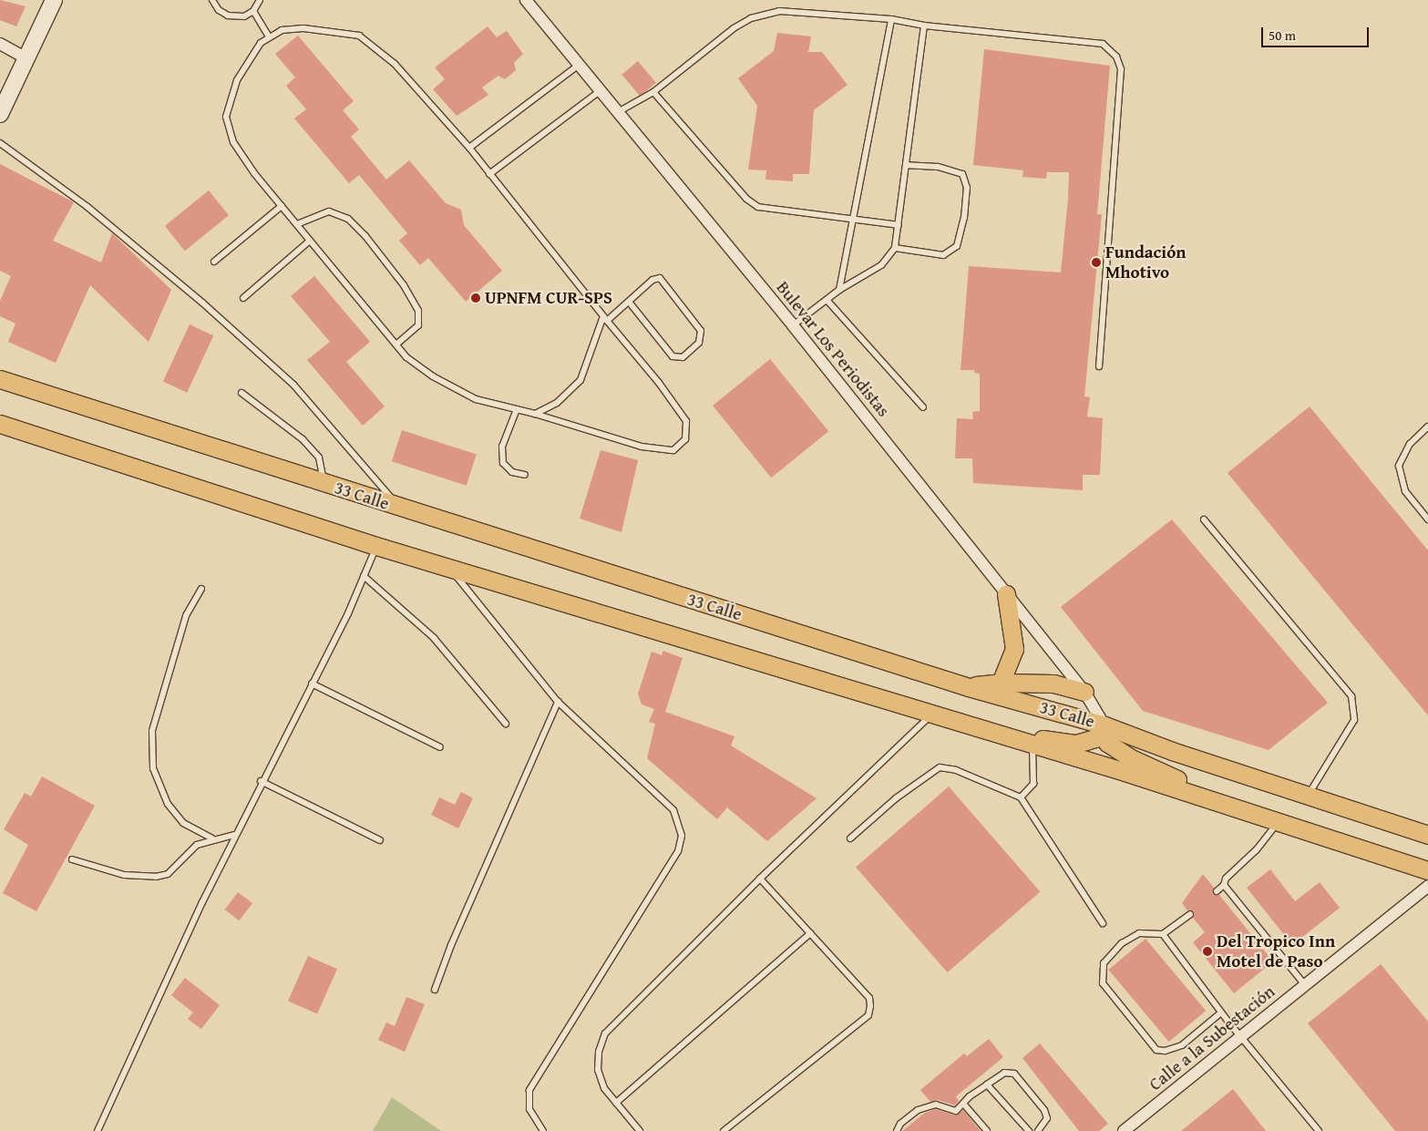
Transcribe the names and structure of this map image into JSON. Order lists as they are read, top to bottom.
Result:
{
  "streets": {
    "main road": ["33 Calle"],
    "street": ["Bulevar Los Periodistas", "Calle a la Subestación"]
  },
  "crossings": [
    ["Bulevar Los Periodistas", "33 Calle"]
  ],
  "places": ["Fundación Mhotivo", "UPNFM CUR-SPS", "Del Tropico Inn Motel de Paso"],
  "scale_bar": "50 m"
}
